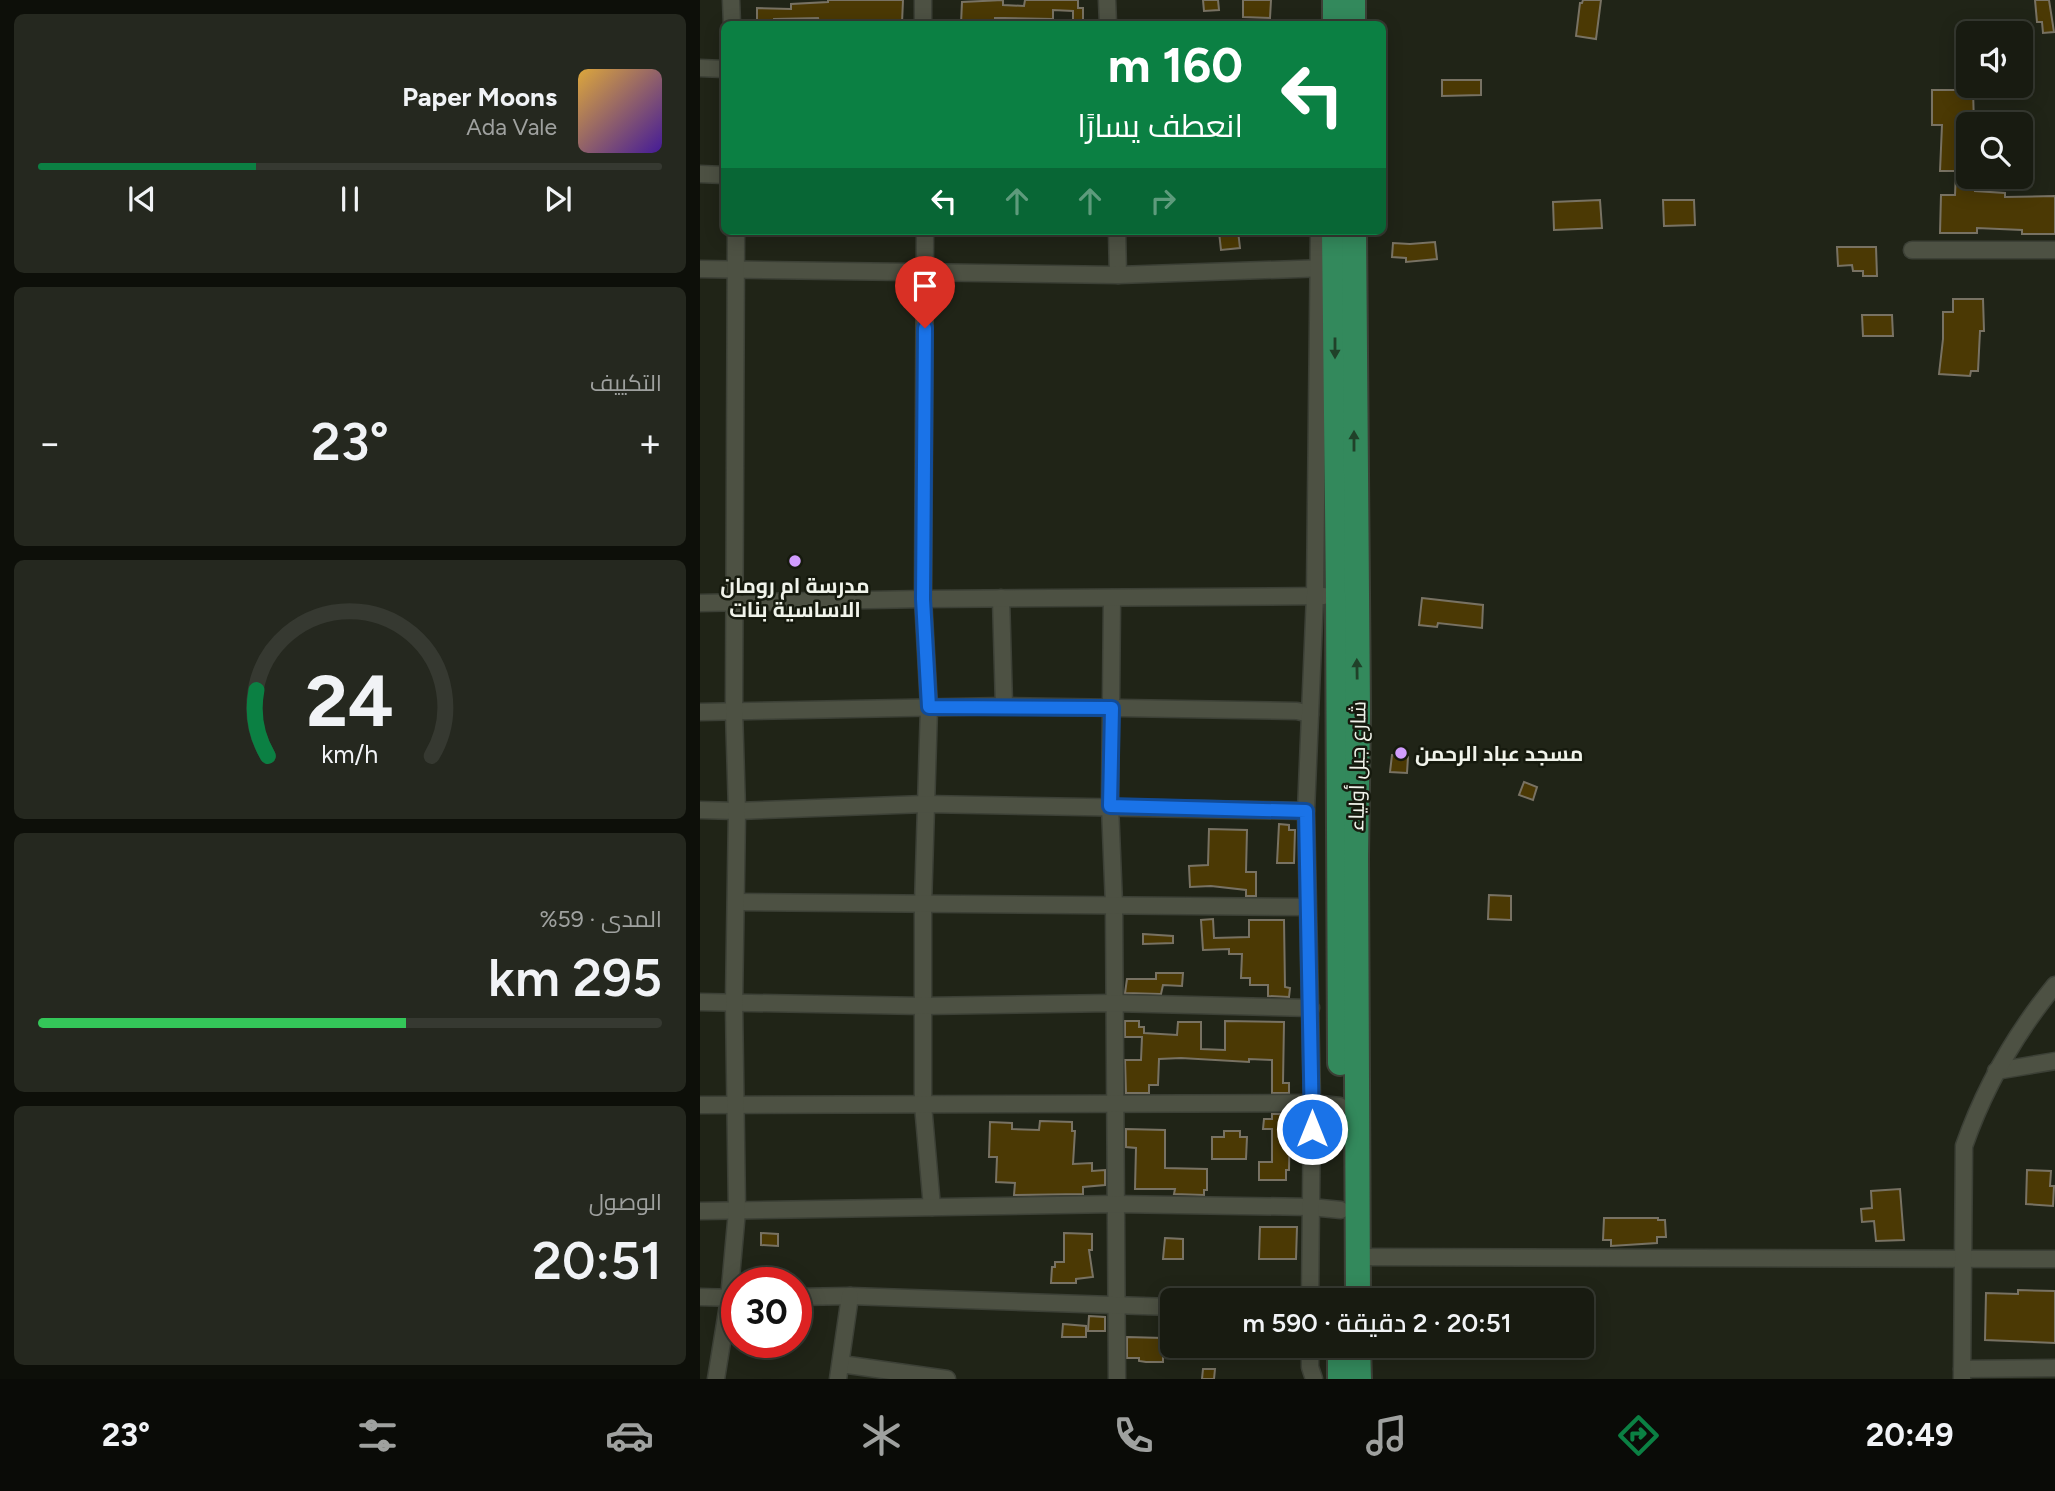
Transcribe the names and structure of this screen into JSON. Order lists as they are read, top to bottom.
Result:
{
  "streets": {
    "main road": ["شارع جبل أولياء"]
  },
  "places": ["مدرسة ام رومان الاساسية بنات", "مسجد عباد الرحمن"],
  "page": {
    "turn": ["160 m", "انعطف يسارًا"],
    "song": ["Paper Moons", "Ada Vale"],
    "tile": [
      "التكييف",
      ["المدى · 59%", "295 km"],
      ["الوصول", "20:51"]
    ],
    "heat": ["−", "23°", "+"],
    "limit": "30",
    "trip": "20:51 · 2 دقيقة · 590 m",
    "tabs": ["20:49", "23°"],
    "gauge": ["24", "km/h"]
  }
}
